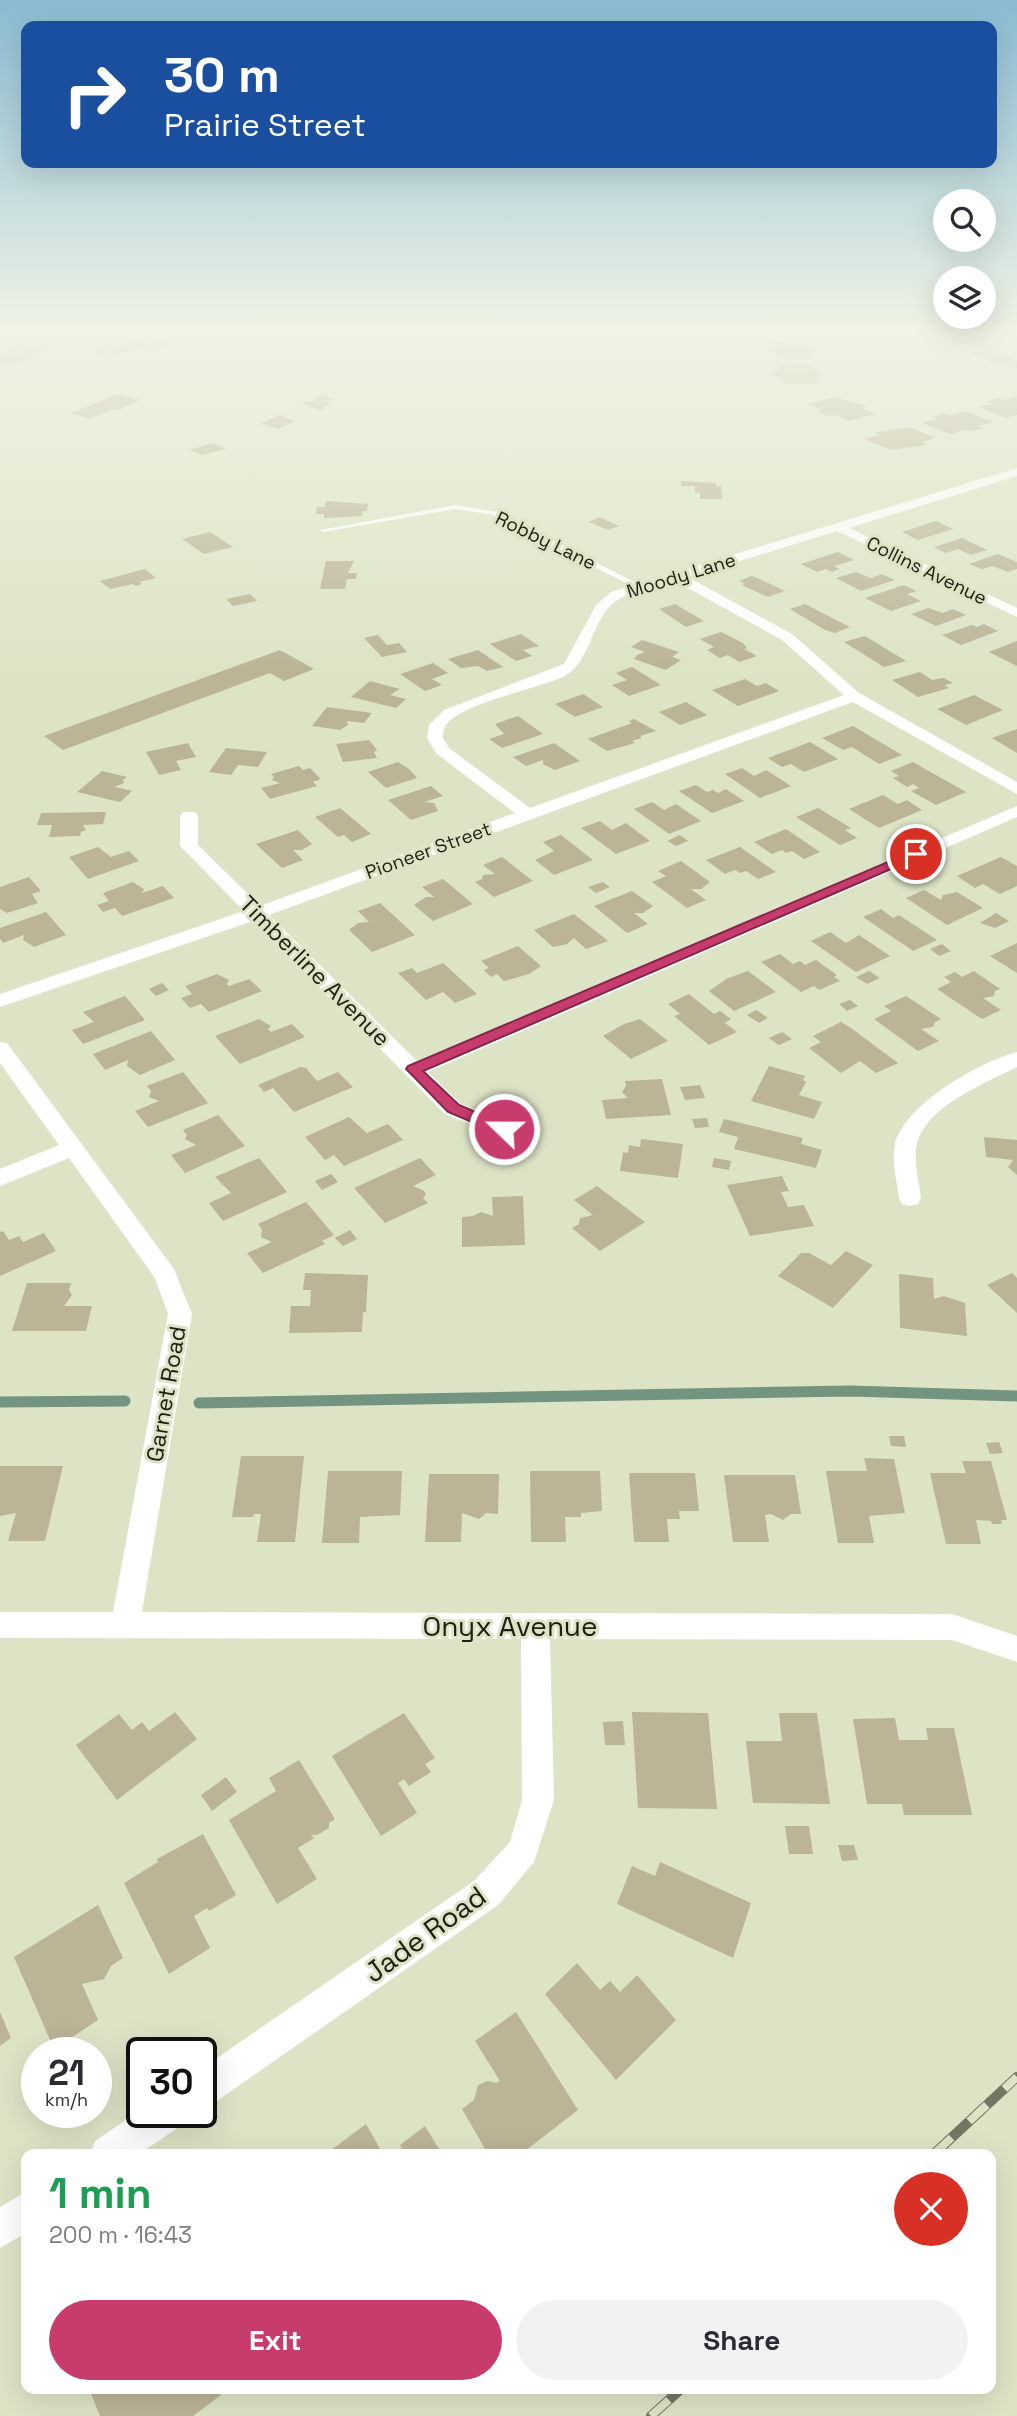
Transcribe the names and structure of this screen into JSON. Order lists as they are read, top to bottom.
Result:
{
  "streets": {
    "street": [
      "Collins Avenue",
      "Moody Lane",
      "Pioneer Street",
      "Timberline Avenue",
      "Garnet Road",
      "Onyx Avenue",
      "Jade Road"
    ],
    "lane": ["Robby Lane"]
  },
  "crossings": [
    ["Robby Lane", "Moody Lane"],
    ["Collins Avenue", "Moody Lane"],
    ["Moody Lane", "Pioneer Street"],
    ["Pioneer Street", "Timberline Avenue"],
    ["Garnet Road", "Onyx Avenue"],
    ["Onyx Avenue", "Jade Road"]
  ],
  "page": {
    "turn": ["30 m", "Prairie Street"],
    "speed": "21 km/h",
    "limit": "30",
    "heading": ["1 min", "200 m · 16:43"],
    "buttons": ["Exit", "Share"]
  }
}
